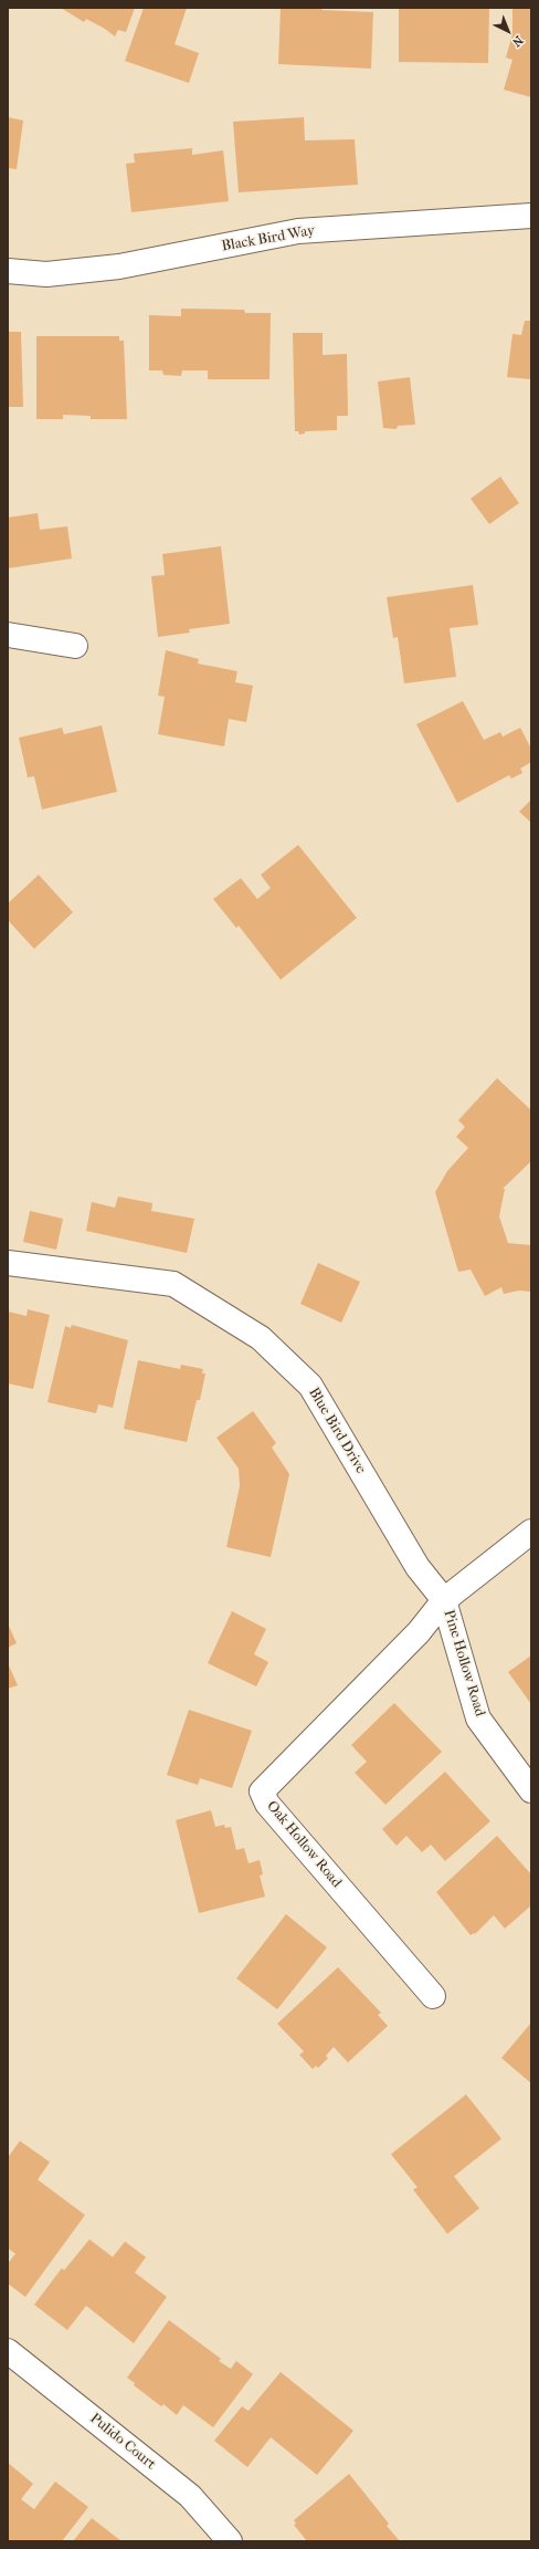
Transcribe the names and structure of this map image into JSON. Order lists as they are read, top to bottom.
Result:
{
  "streets": {
    "street": [
      "Black Bird Way",
      "Blue Bird Drive",
      "Pine Hollow Road",
      "Oak Hollow Road",
      "Pulido Court"
    ]
  },
  "crossings": [
    ["Blue Bird Drive", "Pine Hollow Road"],
    ["Blue Bird Drive", "Oak Hollow Road"],
    ["Pine Hollow Road", "Oak Hollow Road"]
  ],
  "north": "bottom right"
}
